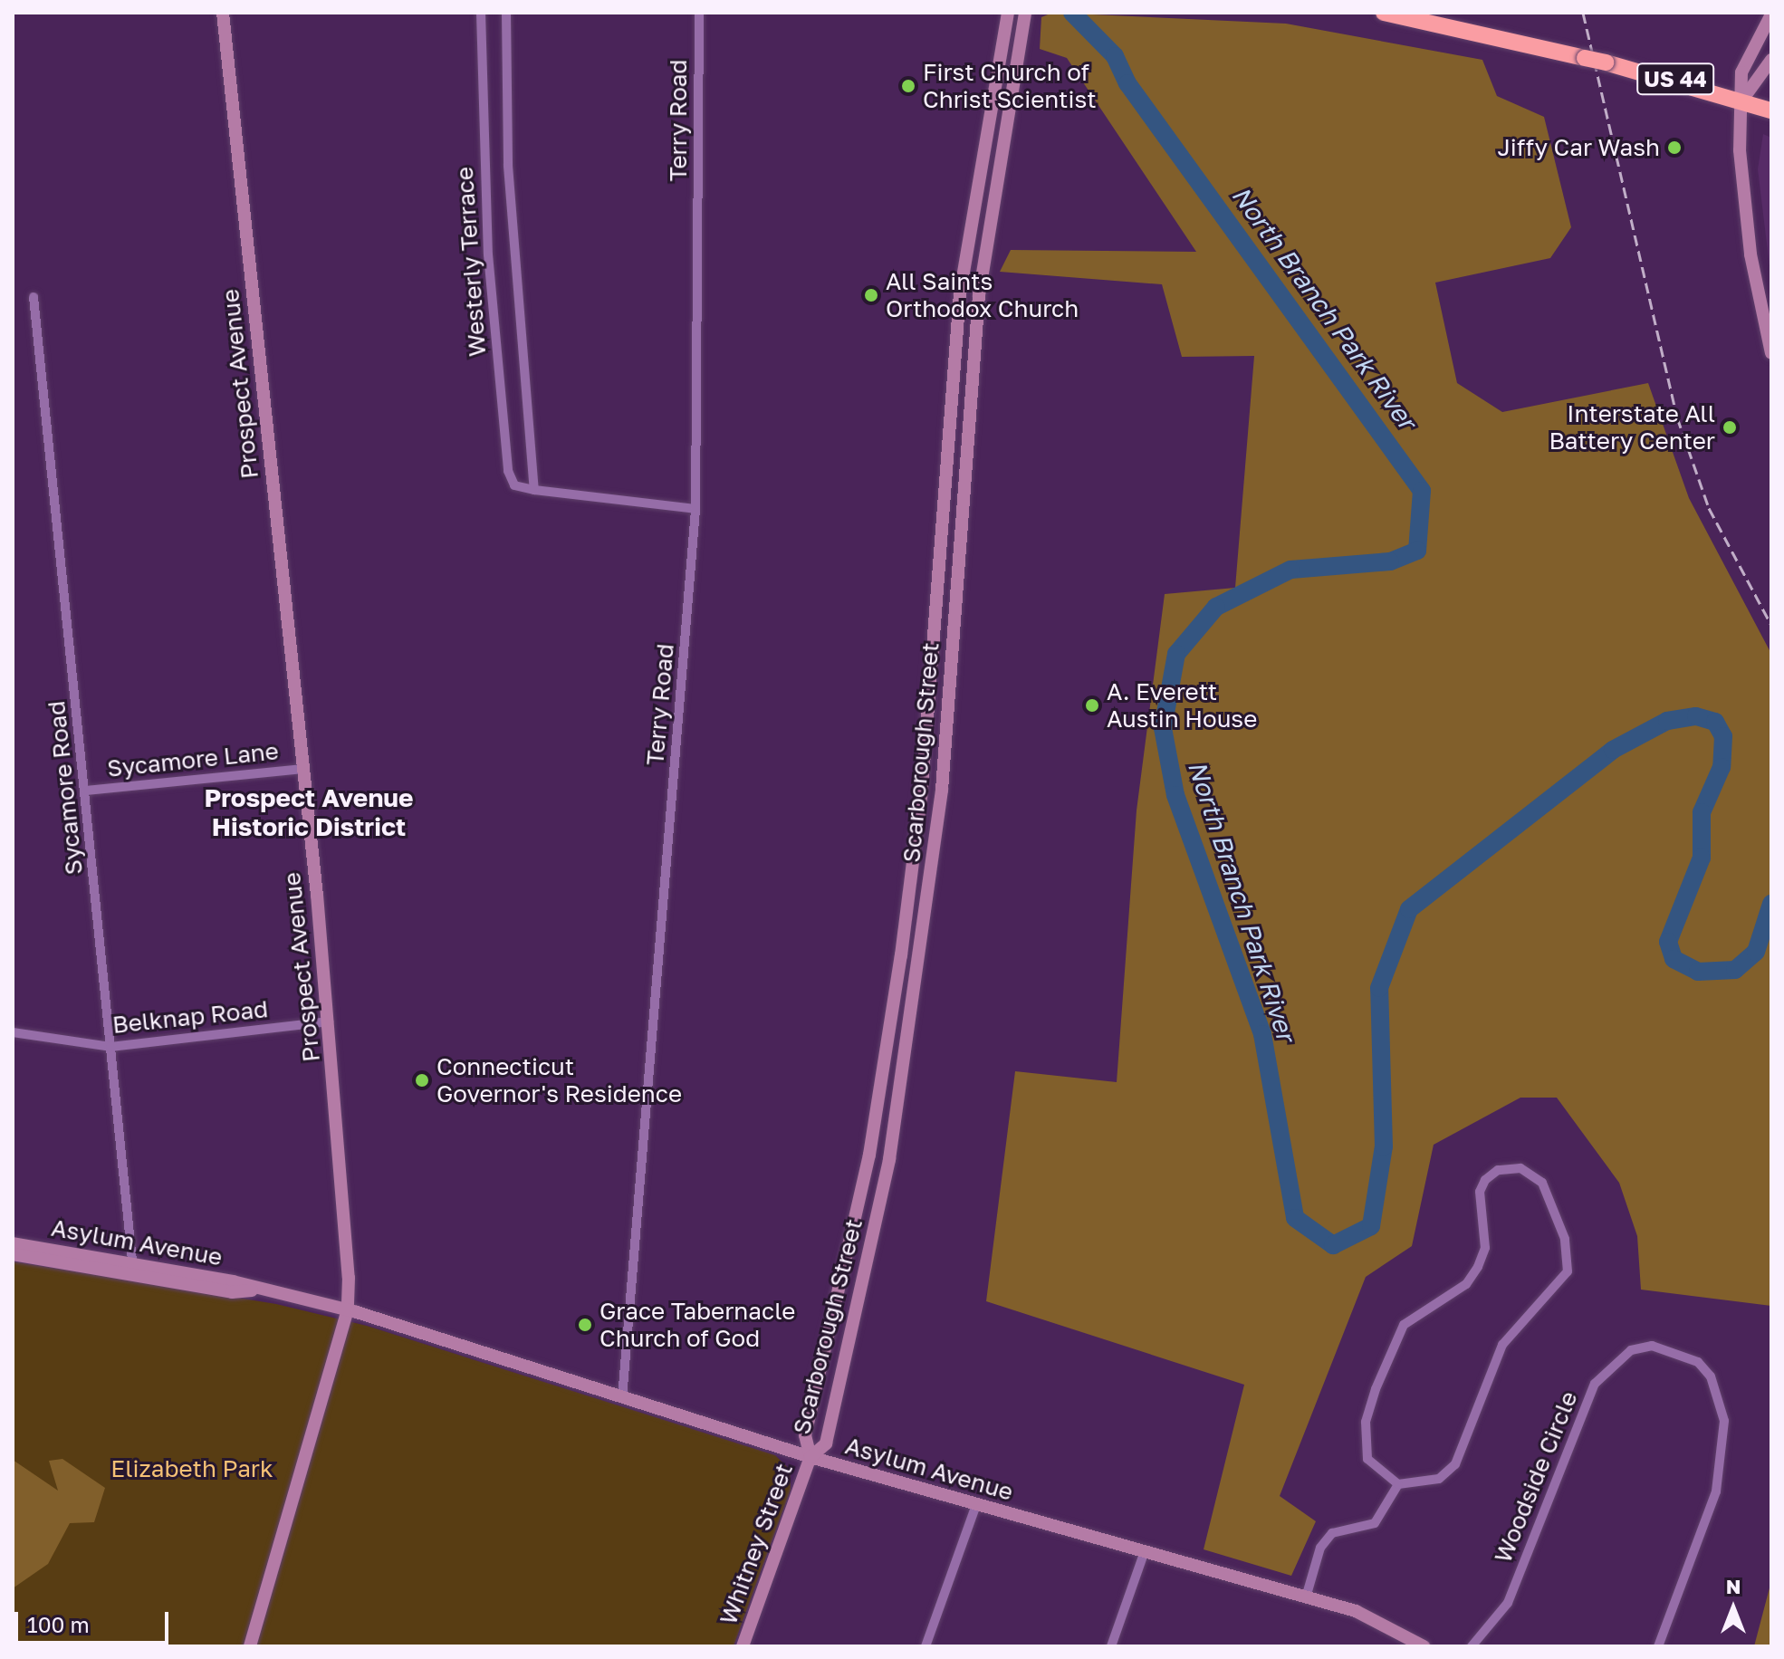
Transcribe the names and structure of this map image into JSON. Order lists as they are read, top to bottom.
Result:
{
  "streets": {
    "highway": ["US 44"],
    "main road": [
      "Prospect Avenue",
      "Scarborough Street",
      "Asylum Avenue",
      "Whitney Street"
    ],
    "street": [
      "Terry Road",
      "Westerly Terrace",
      "Sycamore Lane",
      "Sycamore Road",
      "Belknap Road",
      "Woodside Circle"
    ]
  },
  "crossings": [
    ["Terry Road", "Westerly Terrace"],
    ["Terry Road", "Asylum Avenue"],
    ["Prospect Avenue", "Sycamore Lane"],
    ["Prospect Avenue", "Belknap Road"],
    ["Prospect Avenue", "Asylum Avenue"],
    ["Scarborough Street", "Asylum Avenue"],
    ["Scarborough Street", "Whitney Street"],
    ["Sycamore Lane", "Sycamore Road"],
    ["Sycamore Road", "Belknap Road"],
    ["Sycamore Road", "Asylum Avenue"],
    ["Asylum Avenue", "Whitney Street"]
  ],
  "districts": ["Prospect Avenue Historic District"],
  "water": ["North Branch Park River"],
  "parks": ["Elizabeth Park"],
  "places": [
    "First Church of Christ Scientist",
    "Jiffy Car Wash",
    "All Saints Orthodox Church",
    "Interstate All Battery Center",
    "A. Everett Austin House",
    "Connecticut Governor's Residence",
    "Grace Tabernacle Church of God"
  ],
  "scale_bar": "100 m",
  "north": "top"
}
